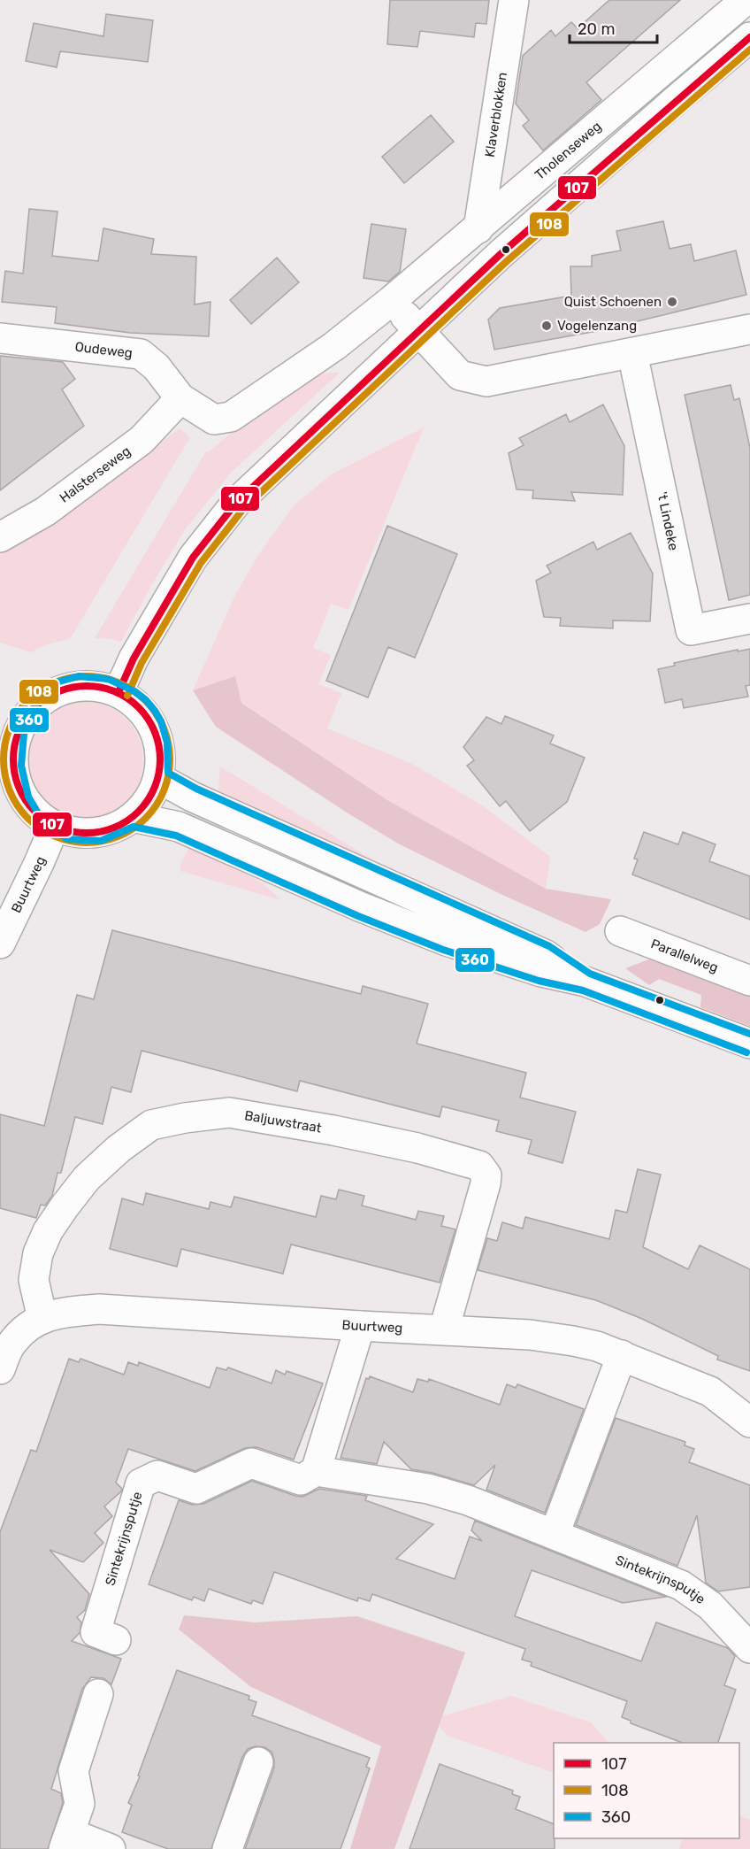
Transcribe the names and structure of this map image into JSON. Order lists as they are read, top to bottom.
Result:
{
  "streets": {
    "street": [
      "Klaverblokken",
      "Tholenseweg",
      "Oudeweg",
      "Halsterseweg",
      "'t Lindeke",
      "Buurtweg",
      "Parallelweg",
      "Baljuwstraat",
      "Sintekrijnsputje"
    ]
  },
  "crossings": [
    ["Klaverblokken", "Tholenseweg"],
    ["Tholenseweg", "Oudeweg"],
    ["Oudeweg", "Halsterseweg"],
    ["Buurtweg", "Baljuwstraat"]
  ],
  "places": ["Quist Schoenen", "Vogelenzang"],
  "lines": ["transit line 107", "transit line 108", "transit line 360"],
  "legend": ["107", "108", "360"],
  "scale_bar": "20 m"
}
